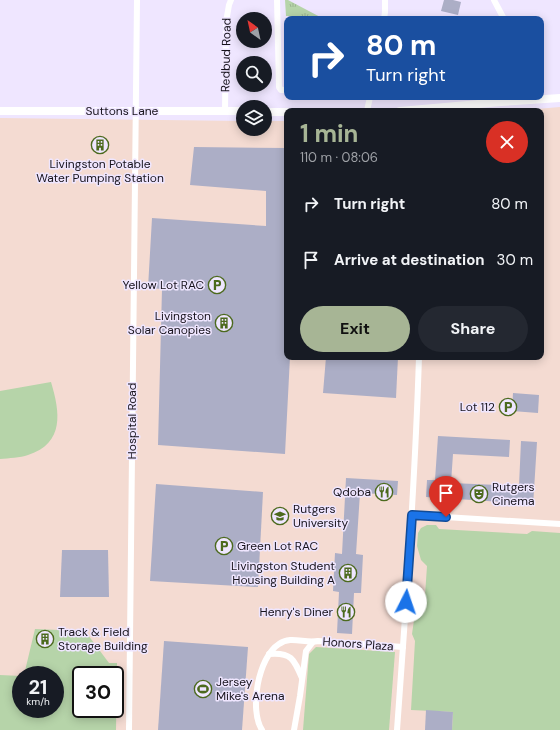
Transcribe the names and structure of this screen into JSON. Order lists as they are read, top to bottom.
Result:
{
  "streets": {
    "street": [
      "Redbud Road",
      "Suttons Lane",
      "Hospital Road",
      "Honors Plaza"
    ]
  },
  "crossings": [
    ["Redbud Road", "Suttons Lane"],
    ["Suttons Lane", "Hospital Road"]
  ],
  "places": {
    "building": [
      "Livingston Potable Water Pumping Station",
      "Livingston Solar Canopies",
      "Livingston Student Housing Building A",
      "Track & Field Storage Building"
    ],
    "parking": ["Yellow Lot RAC", "Lot 112", "Green Lot RAC"],
    "restaurant": ["Qdoba", "Henry's Diner"],
    "theatre": ["Rutgers Cinema"],
    "school or university": ["Rutgers University"],
    "sports": ["Jersey Mike's Arena"]
  },
  "north": "top left",
  "page": {
    "turn": ["80 m", "Turn right"],
    "heading": ["1 min", "110 m · 08:06"],
    "list": [
      {
        "name": "Turn right",
        "value": "80 m"
      },
      {
        "name": "Arrive at destination",
        "value": "30 m"
      }
    ],
    "buttons": ["Exit", "Share"],
    "speed": "21 km/h",
    "limit": "30"
  }
}
